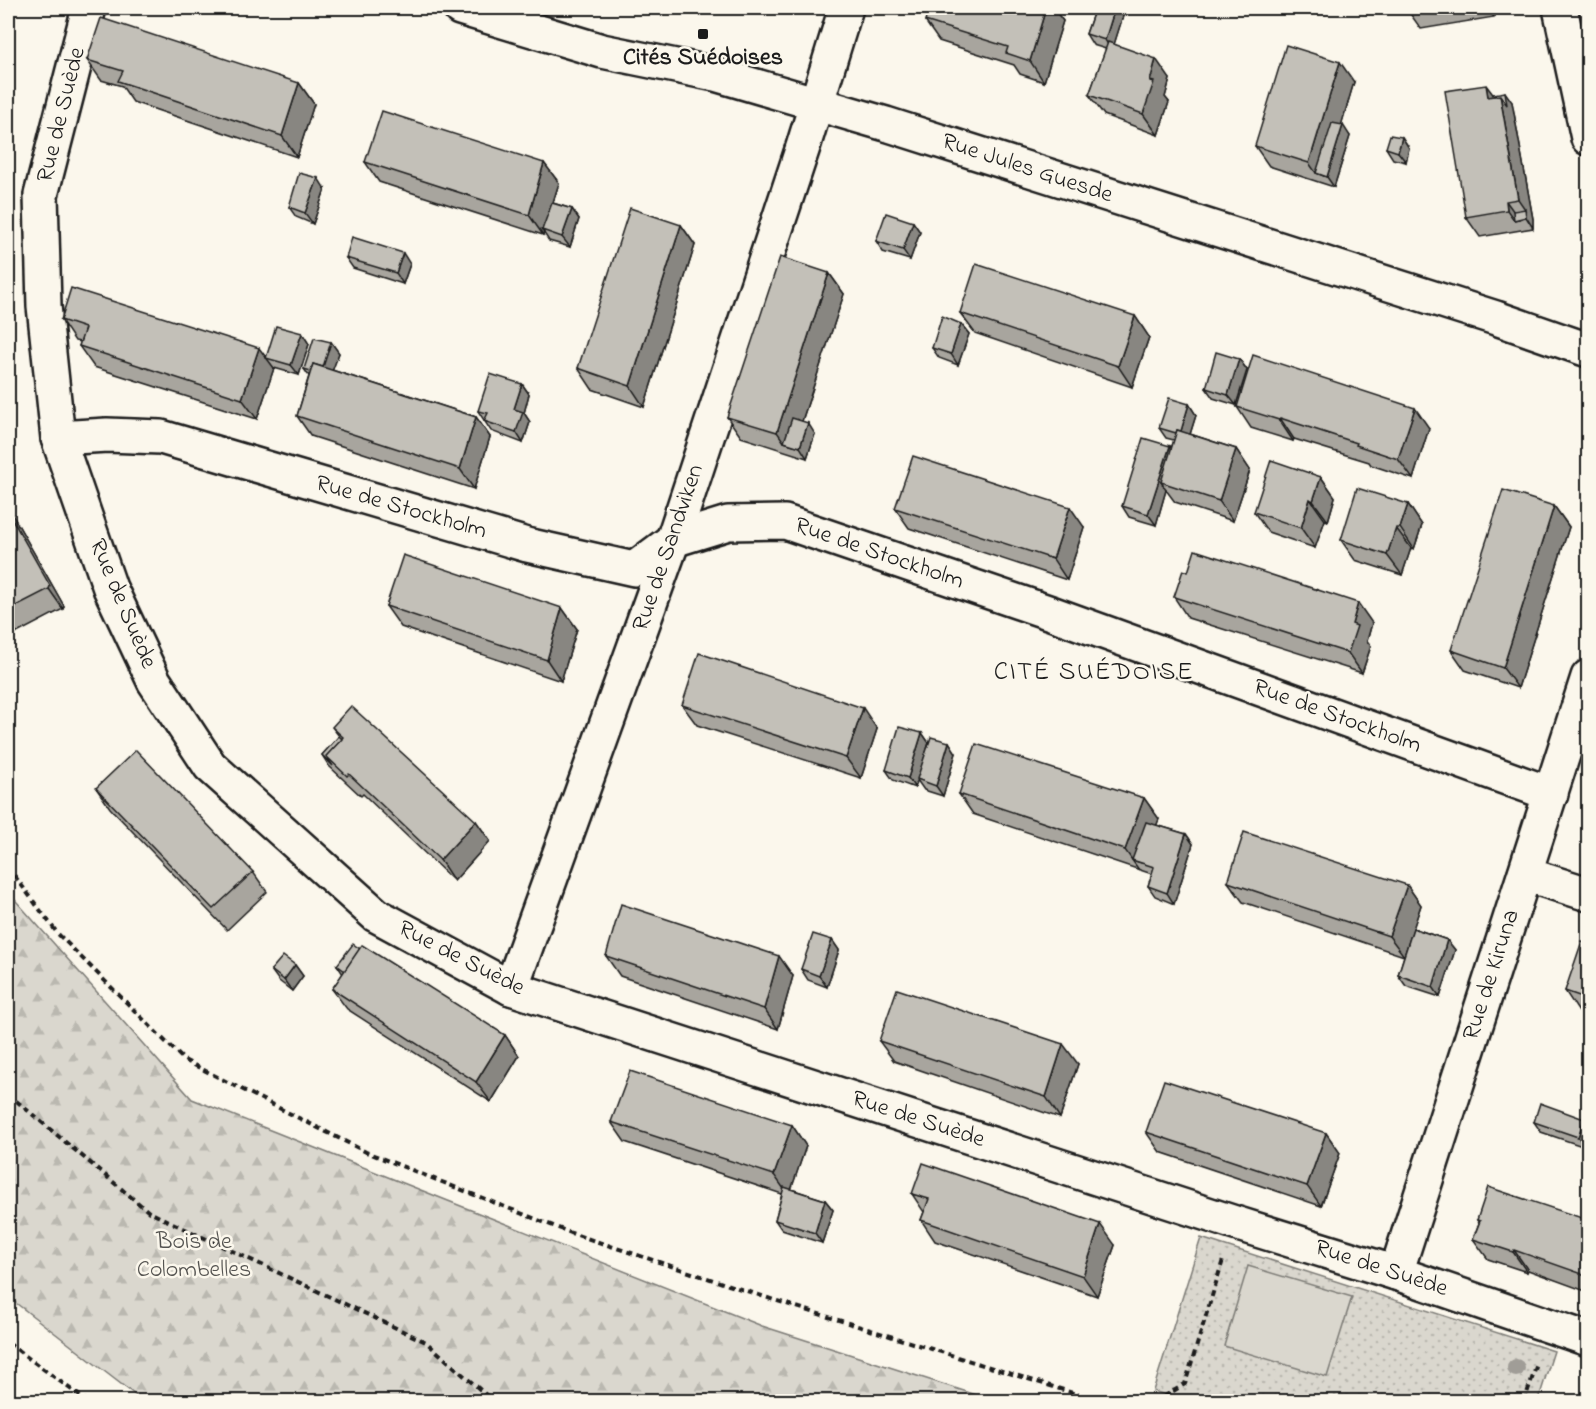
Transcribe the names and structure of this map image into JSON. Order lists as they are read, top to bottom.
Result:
{
  "streets": {
    "street": [
      "Rue de Suède",
      "Rue Jules Guesde",
      "Rue de Stockholm",
      "Rue de Sandviken",
      "Rue de Kiruna"
    ]
  },
  "crossings": [
    ["Rue de Suède", "Rue de Stockholm"],
    ["Rue de Suède", "Rue de Sandviken"],
    ["Rue de Suède", "Rue de Kiruna"],
    ["Rue Jules Guesde", "Rue de Sandviken"],
    ["Rue de Stockholm", "Rue de Sandviken"],
    ["Rue de Stockholm", "Rue de Kiruna"]
  ],
  "districts": ["CITÉ SUÉDOISE"],
  "parks": ["Bois de Colombelles"],
  "places": {
    "transit": ["Cités Suédoises"]
  }
}
